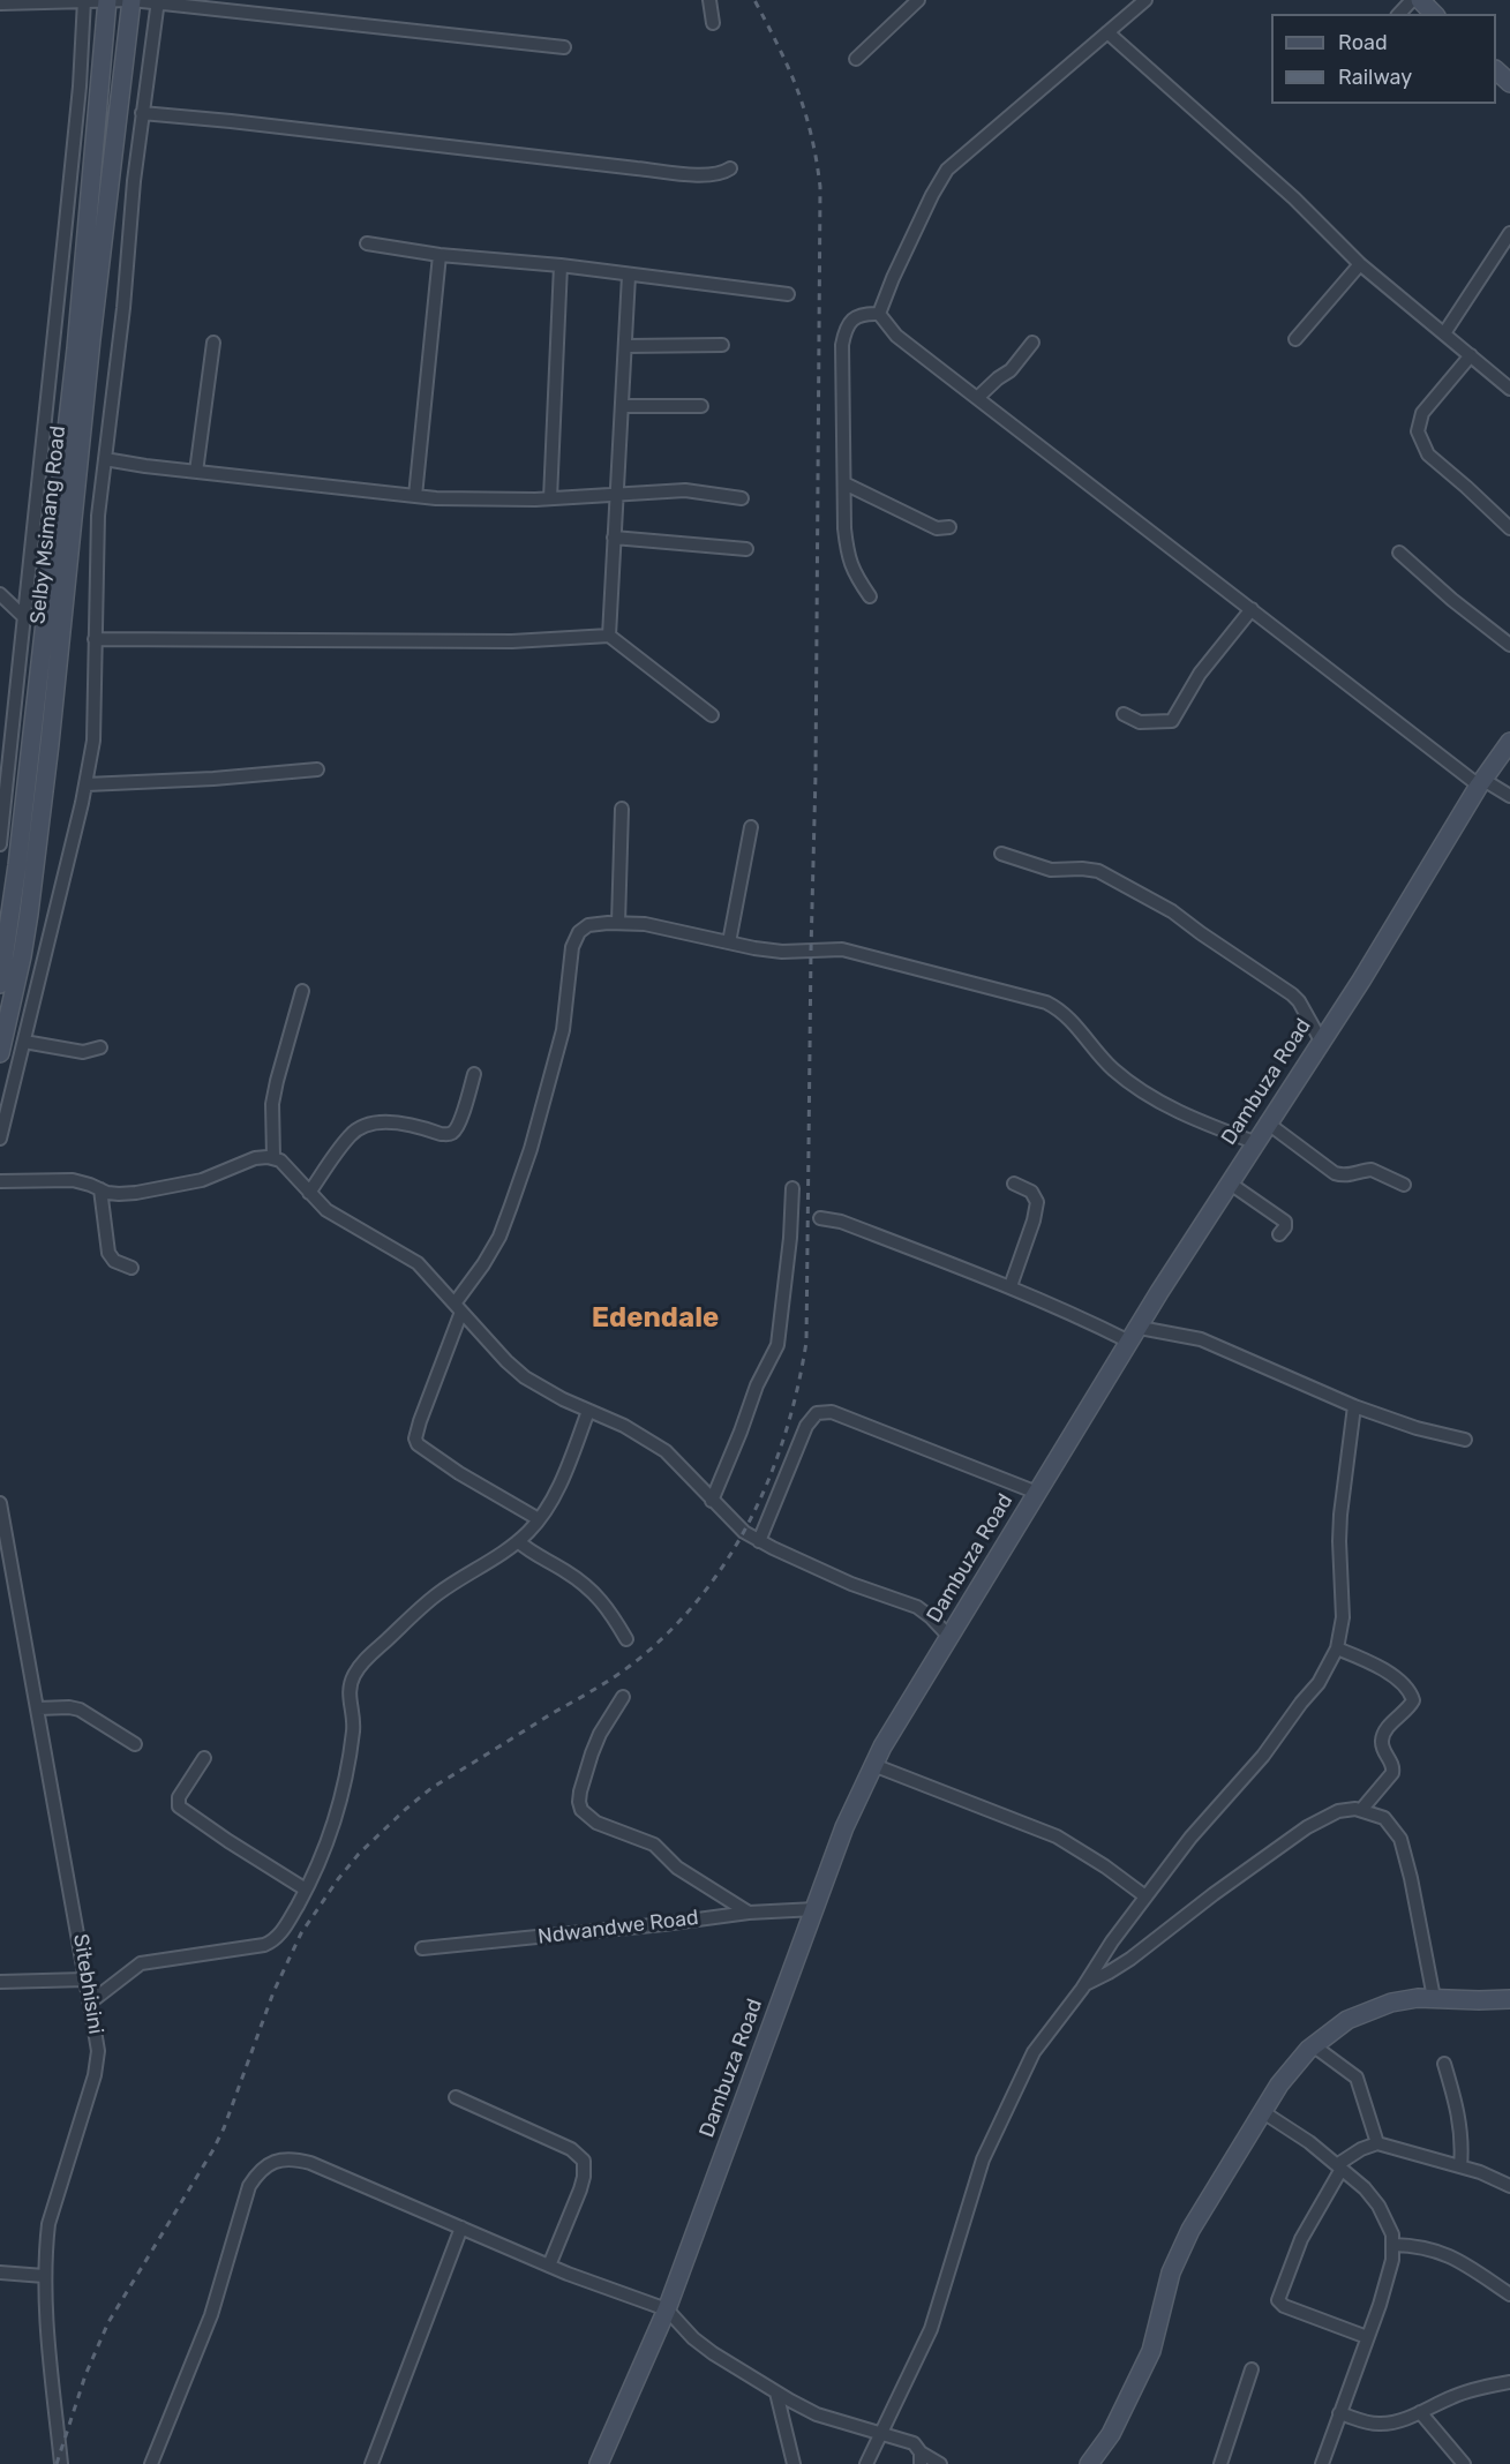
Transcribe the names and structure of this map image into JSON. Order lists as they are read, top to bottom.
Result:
{
  "streets": {
    "street": [
      "Selby Msimang Road",
      "Dambuza Road",
      "Ndwandwe Road",
      "Sitebhisini"
    ]
  },
  "crossings": [
    ["Dambuza Road", "Ndwandwe Road"]
  ],
  "districts": ["Edendale"],
  "legend": ["Road", "Railway"]
}
